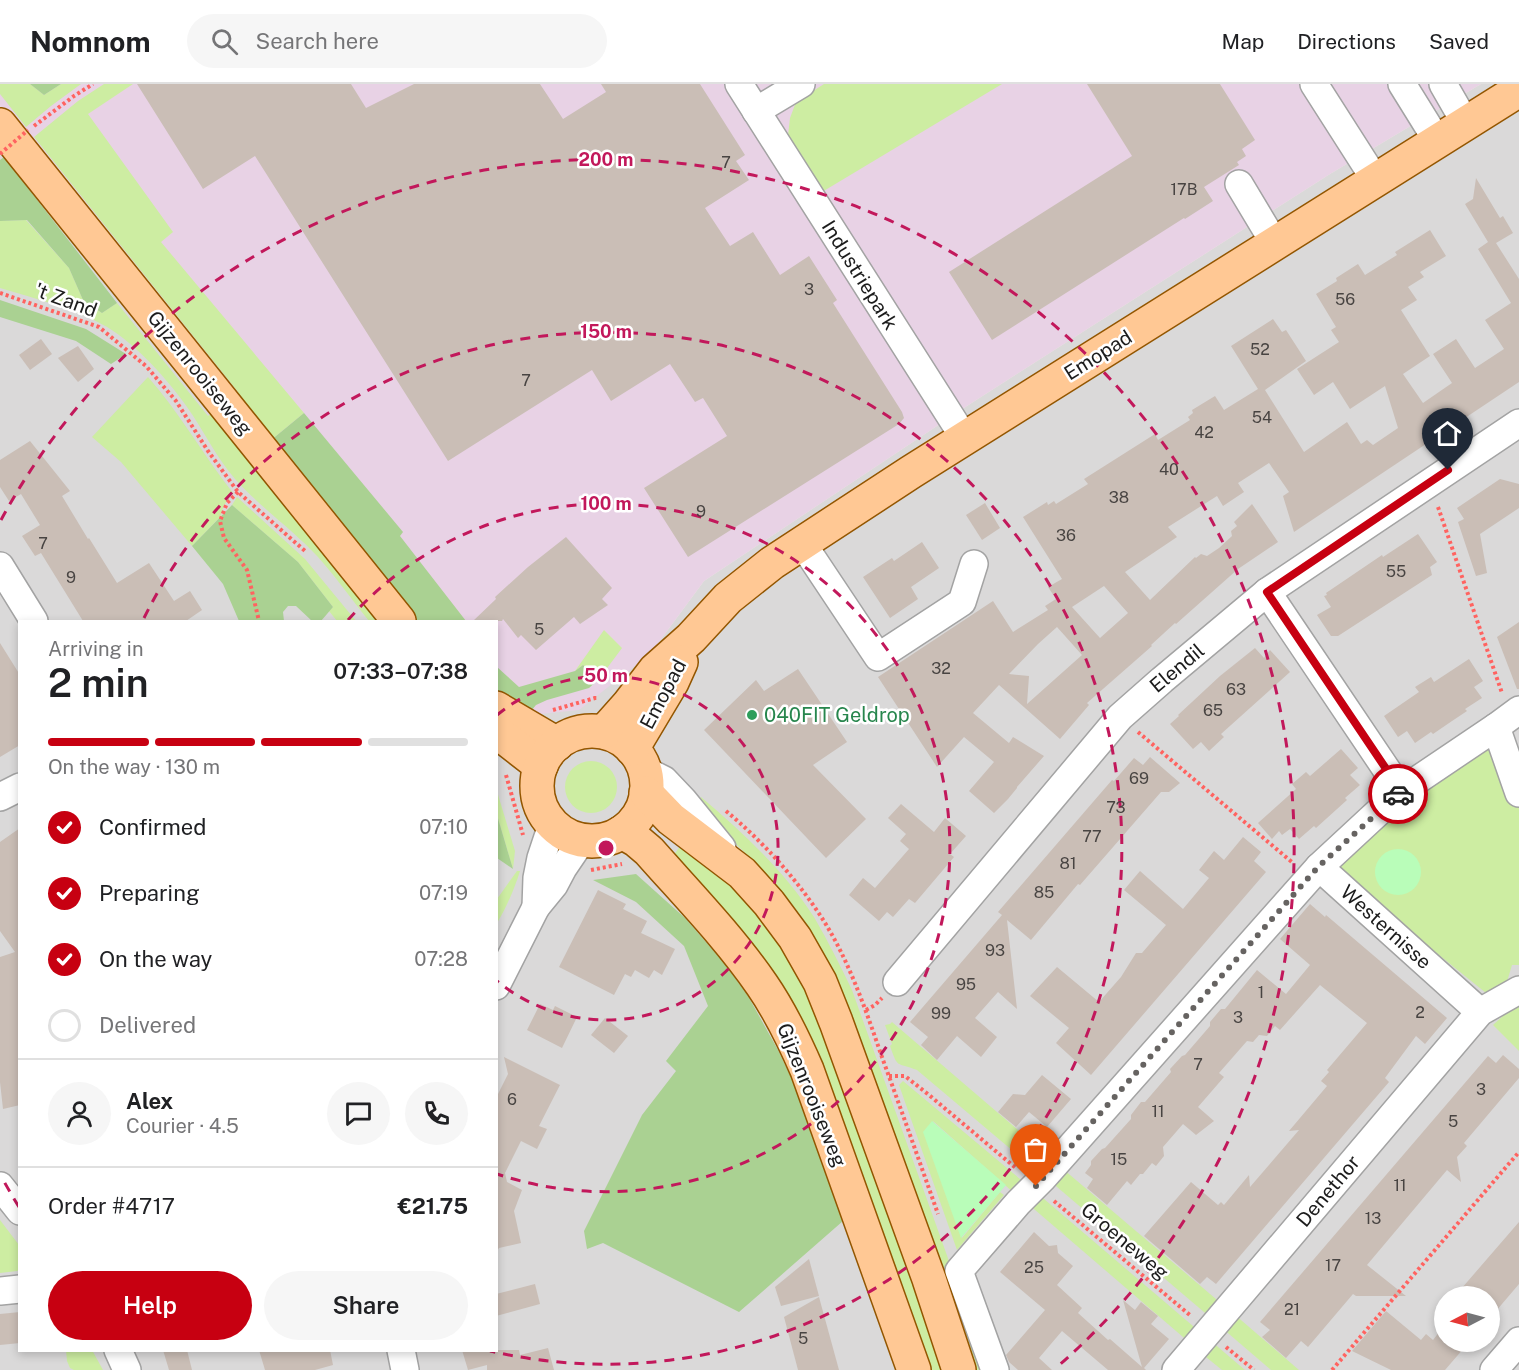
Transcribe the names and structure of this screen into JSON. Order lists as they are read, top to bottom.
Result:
{
  "streets": {
    "main road": ["Emopad", "Gijzenrooiseweg"],
    "street": [
      "Industriepark",
      "Elendil",
      "Westernisse",
      "Denethor"
    ],
    "path": ["'t Zand", "Groeneweg"]
  },
  "crossings": [
    ["Industriepark", "Emopad"],
    ["'t Zand", "Gijzenrooiseweg"],
    ["Emopad", "Gijzenrooiseweg"],
    ["Westernisse", "Denethor"],
    ["Denethor", "Groeneweg"]
  ],
  "places": ["040FIT Geldrop"],
  "house_numbers": [
    "7",
    "17B",
    "3",
    "56",
    "52",
    "7",
    "54",
    "42",
    "40",
    "38",
    "9",
    "36",
    "7",
    "55",
    "9",
    "5",
    "32",
    "63",
    "65",
    "69",
    "73",
    "77",
    "81",
    "85",
    "93",
    "95",
    "1",
    "2",
    "99",
    "3",
    "7",
    "3",
    "6",
    "11",
    "5",
    "15",
    "11",
    "13",
    "17",
    "25",
    "21",
    "5"
  ],
  "north": "left",
  "page": {
    "header": "Nomnom",
    "search": "Search here",
    "nav": ["Map", "Directions", "Saved"],
    "heading": ["2 min", "Arriving in", "07:33–07:38"],
    "panel": [
      "Alex",
      "Courier · 4.5",
      "Order #4717",
      "€21.75"
    ],
    "bar": "On the way · 130 m",
    "list": [
      ["Confirmed", "07:10"],
      ["Preparing", "07:19"],
      ["On the way", "07:28"],
      "Delivered"
    ],
    "buttons": ["Help", "Share"]
  },
  "rings": [
    "200 m",
    "150 m",
    "100 m",
    "50 m"
  ]
}
